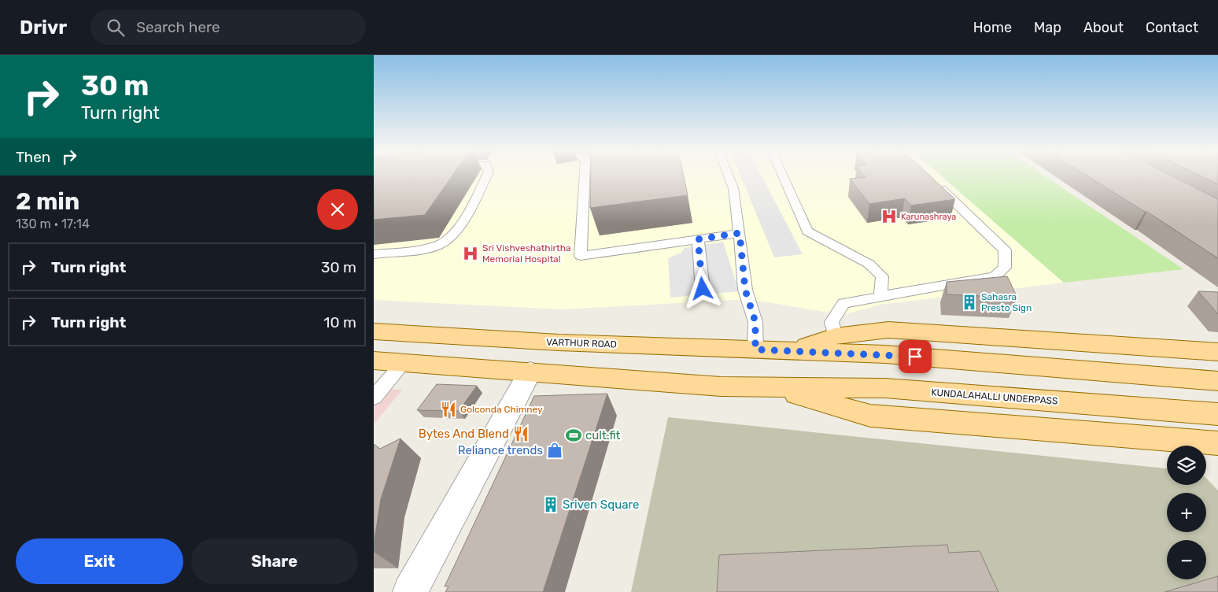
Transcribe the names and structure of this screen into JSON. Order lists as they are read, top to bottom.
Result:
{
  "streets": {
    "main road": ["VARTHUR ROAD", "KUNDALAHALLI UNDERPASS"]
  },
  "places": {
    "hospital": ["Karunashraya", "Sri Vishveshathirtha Memorial Hospital"],
    "building": ["Sahasra Presto Sign", "Sriven Square"],
    "restaurant": ["Golconda Chimney", "Bytes And Blend"],
    "sports": ["cult.fit"],
    "shop": ["Reliance trends"]
  },
  "page": {
    "header": "Drivr",
    "search": "Search here",
    "nav": [
      "Home",
      "Map",
      "About",
      "Contact"
    ],
    "turn": ["30 m", "Turn right"],
    "then": "Then",
    "heading": ["2 min", "130 m · 17:14"],
    "list": [
      {
        "name": "Turn right",
        "value": "30 m"
      },
      {
        "name": "Turn right",
        "value": "10 m"
      }
    ],
    "map_buttons": ["+", "−"],
    "buttons": ["Exit", "Share"]
  }
}
